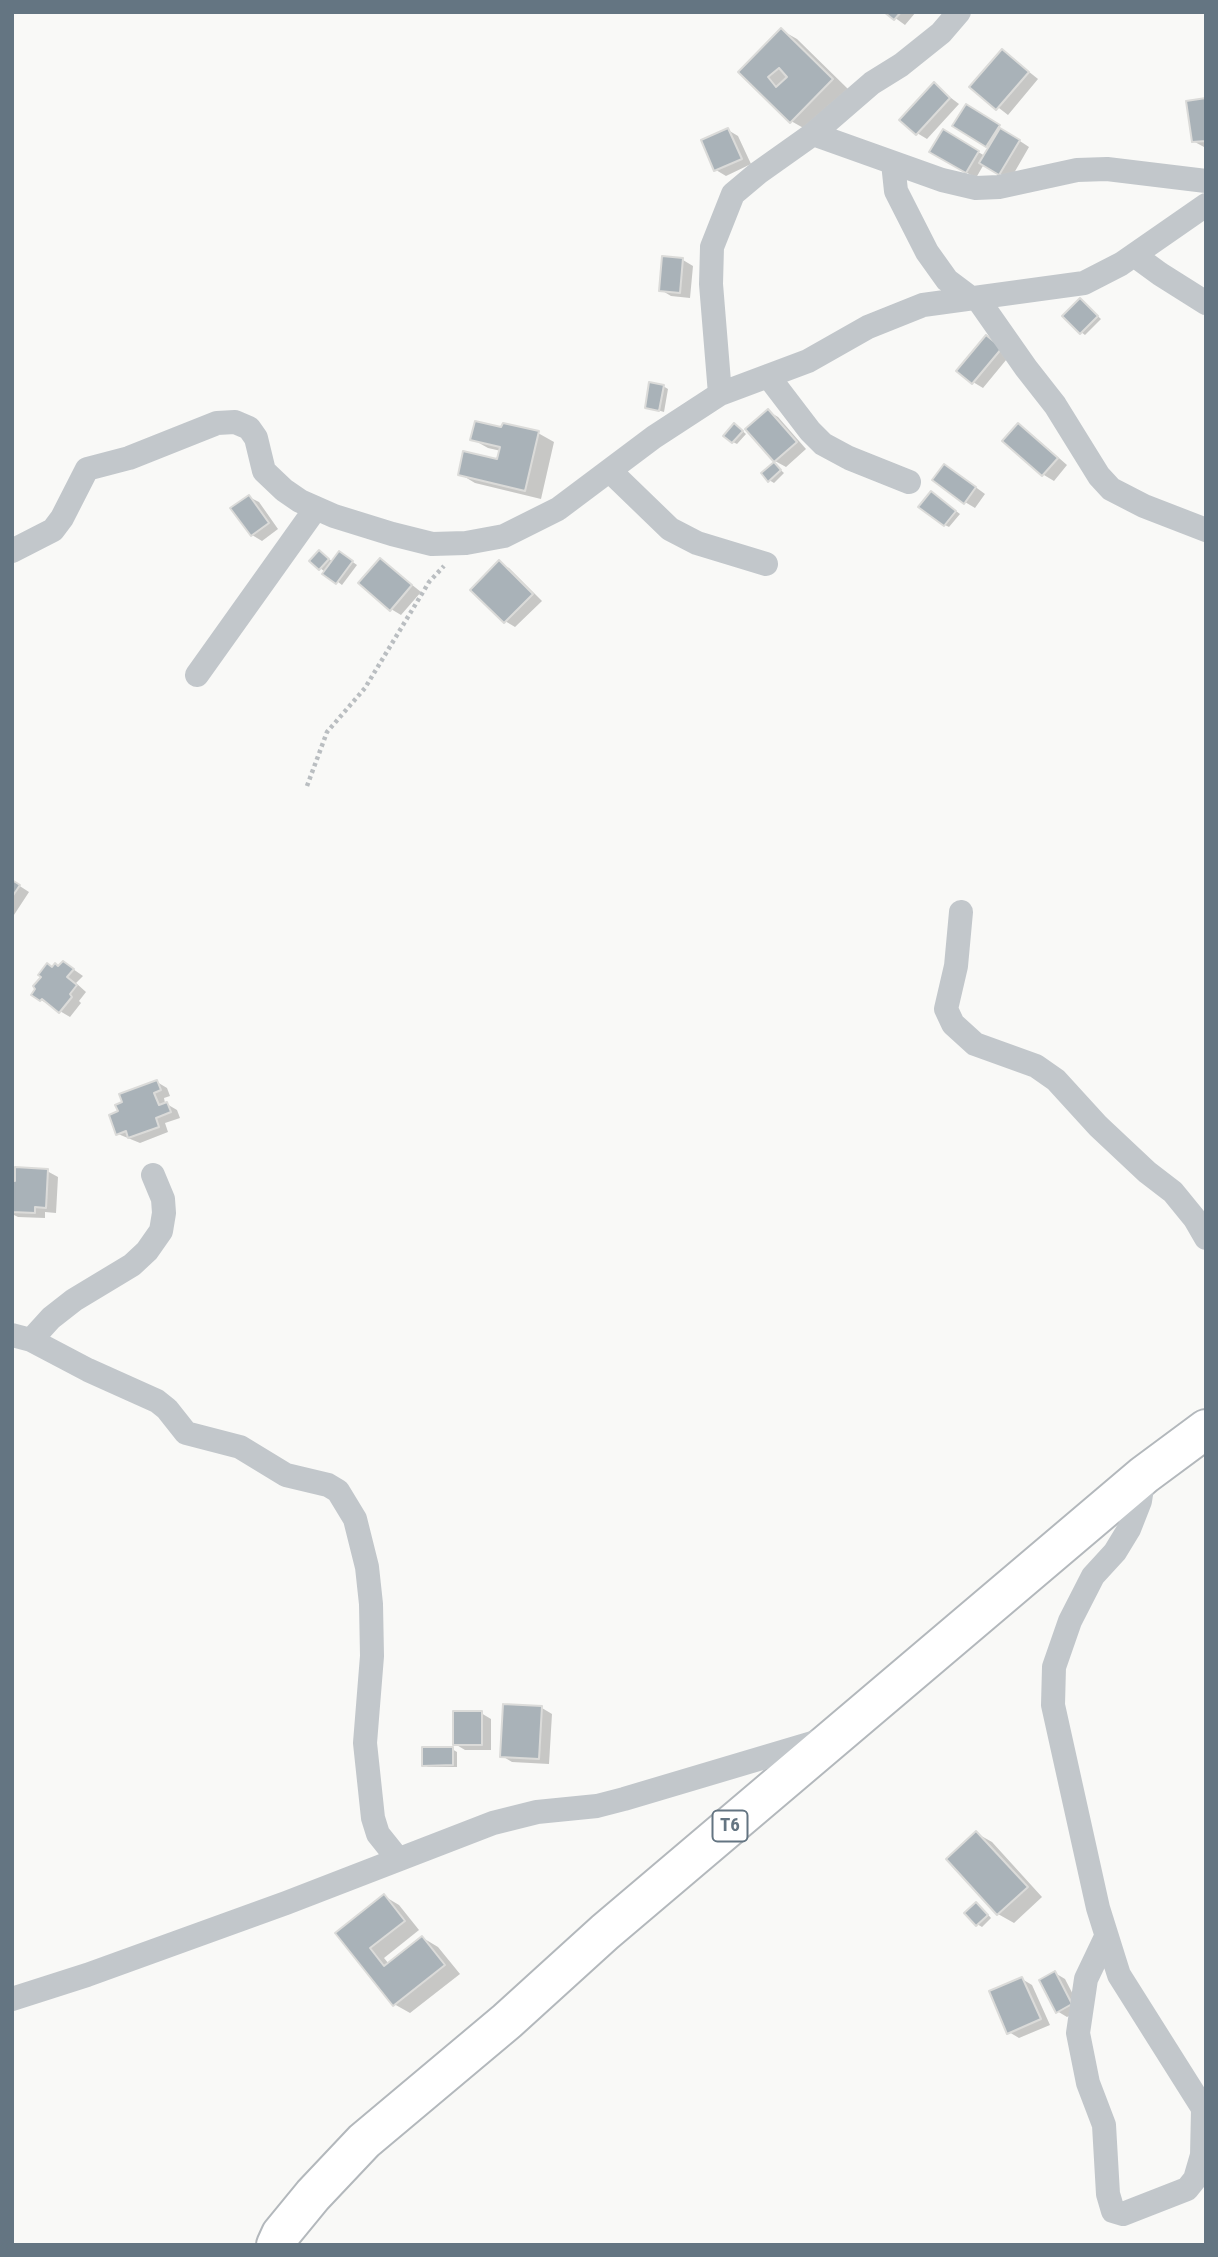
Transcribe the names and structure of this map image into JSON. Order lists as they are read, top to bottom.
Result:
{
  "streets": {
    "highway": ["T6"]
  }
}
